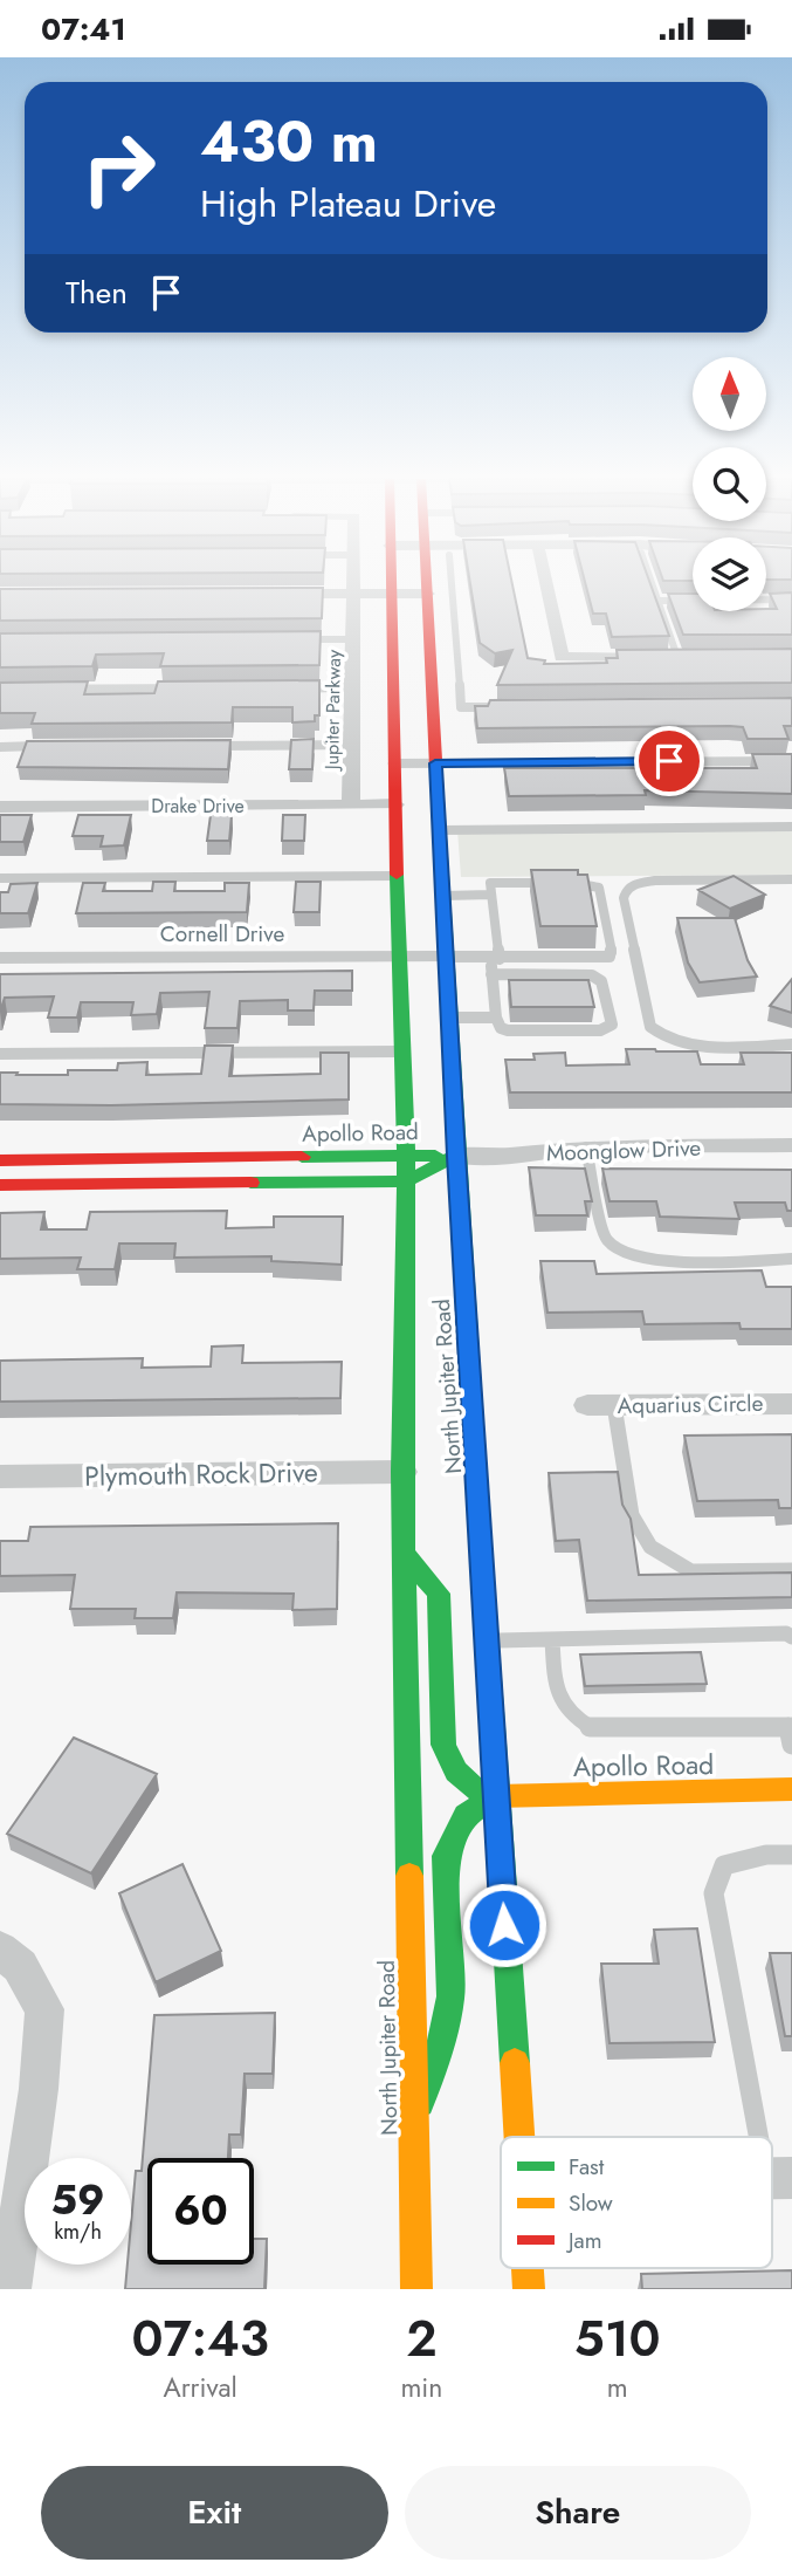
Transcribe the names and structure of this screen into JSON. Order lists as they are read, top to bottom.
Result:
{
  "streets": {
    "main road": ["Apollo Road", "North Jupiter Road"],
    "street": [
      "Jupiter Parkway",
      "Drake Drive",
      "Cornell Drive",
      "Moonglow Drive",
      "Aquarius Circle",
      "Plymouth Rock Drive"
    ]
  },
  "crossings": [
    ["Jupiter Parkway", "Drake Drive"],
    ["Drake Drive", "North Jupiter Road"],
    ["Cornell Drive", "North Jupiter Road"],
    ["Apollo Road", "Moonglow Drive"],
    ["Apollo Road", "North Jupiter Road"],
    ["Moonglow Drive", "North Jupiter Road"],
    ["North Jupiter Road", "Plymouth Rock Drive"]
  ],
  "legend": ["Fast", "Slow", "Jam"],
  "north": "top",
  "page": {
    "status": "07:41",
    "turn": ["430 m", "High Plateau Drive"],
    "then": "Then",
    "speed": "59 km/h",
    "limit": "60",
    "eta": [
      "07:43",
      "Arrival",
      "2",
      "min",
      "510",
      "m"
    ],
    "buttons": ["Exit", "Share"]
  }
}
